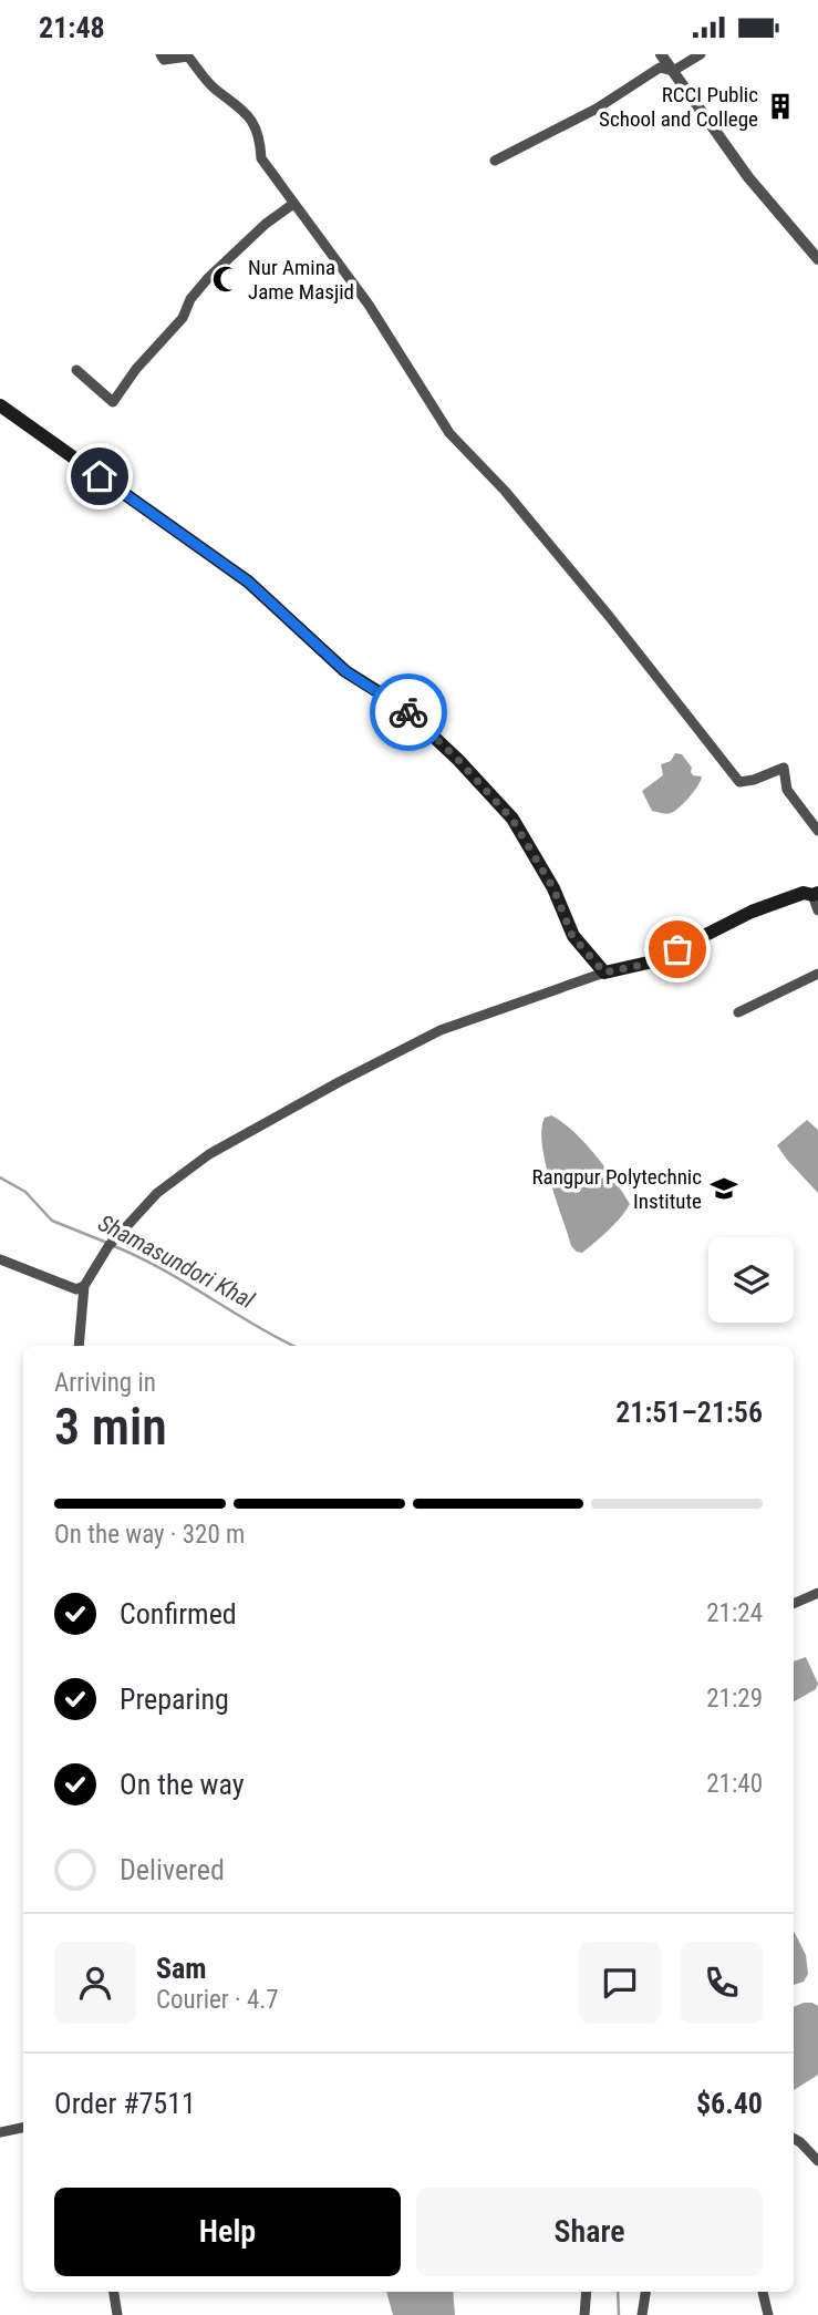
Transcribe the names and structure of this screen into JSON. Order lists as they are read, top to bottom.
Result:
{
  "water": ["Shamasundori Khal"],
  "places": {
    "building": ["RCCI Public School and College"],
    "mosque": ["Nur Amina Jame Masjid"],
    "school or university": ["Rangpur Polytechnic Institute"]
  },
  "page": {
    "status": "21:48",
    "heading": ["3 min", "Arriving in", "21:51–21:56"],
    "panel": [
      "Sam",
      "Courier · 4.7",
      "Order #7511",
      "$6.40"
    ],
    "bar": "On the way · 320 m",
    "list": [
      ["Confirmed", "21:24"],
      ["Preparing", "21:29"],
      ["On the way", "21:40"],
      "Delivered"
    ],
    "buttons": ["Help", "Share"]
  }
}
